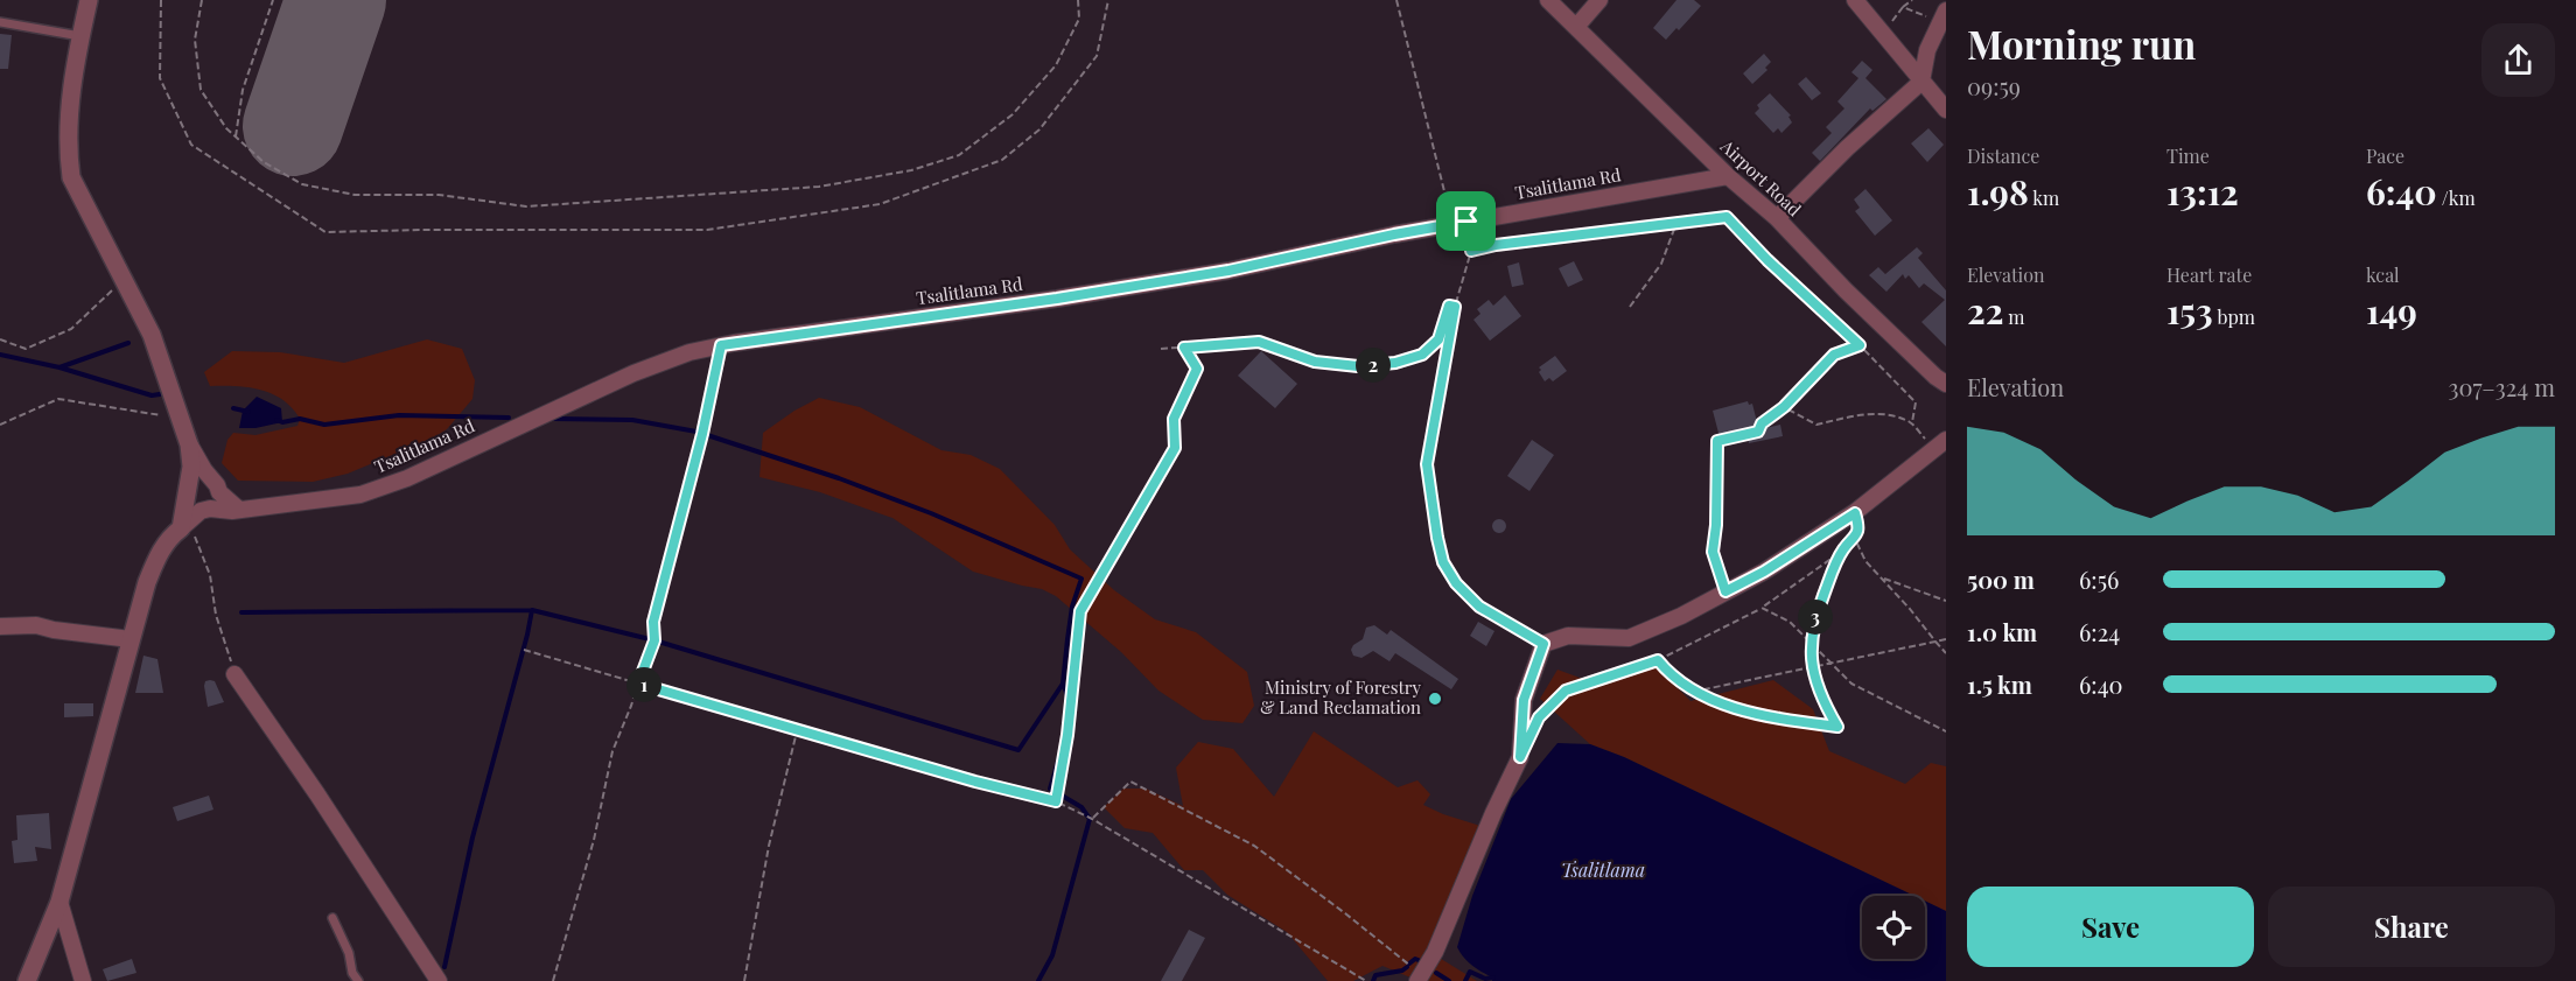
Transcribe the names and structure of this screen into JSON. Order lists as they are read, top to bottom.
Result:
{
  "streets": {
    "street": ["Airport Road", "Tsalitlama Rd"]
  },
  "crossings": [
    ["Airport Road", "Tsalitlama Rd"]
  ],
  "water": ["Tsalitlama"],
  "places": ["Ministry of Forestry & Land Reclamation"],
  "page": {
    "heading": ["Morning run", "09:59"],
    "stats": [
      ["Distance", "1.98 km"],
      ["Time", "13:12"],
      ["Pace", "6:40 /km"],
      ["Elevation", "22 m"],
      ["Heart rate", "153 bpm"],
      ["kcal", "149"]
    ],
    "pins": ["2", "3", "1"],
    "chart": ["Elevation", "307–324 m"],
    "list": [
      {
        "name": "500 m",
        "note": "6:56"
      },
      {
        "name": "1.0 km",
        "note": "6:24"
      },
      {
        "name": "1.5 km",
        "note": "6:40"
      }
    ],
    "buttons": ["Save", "Share"]
  }
}
